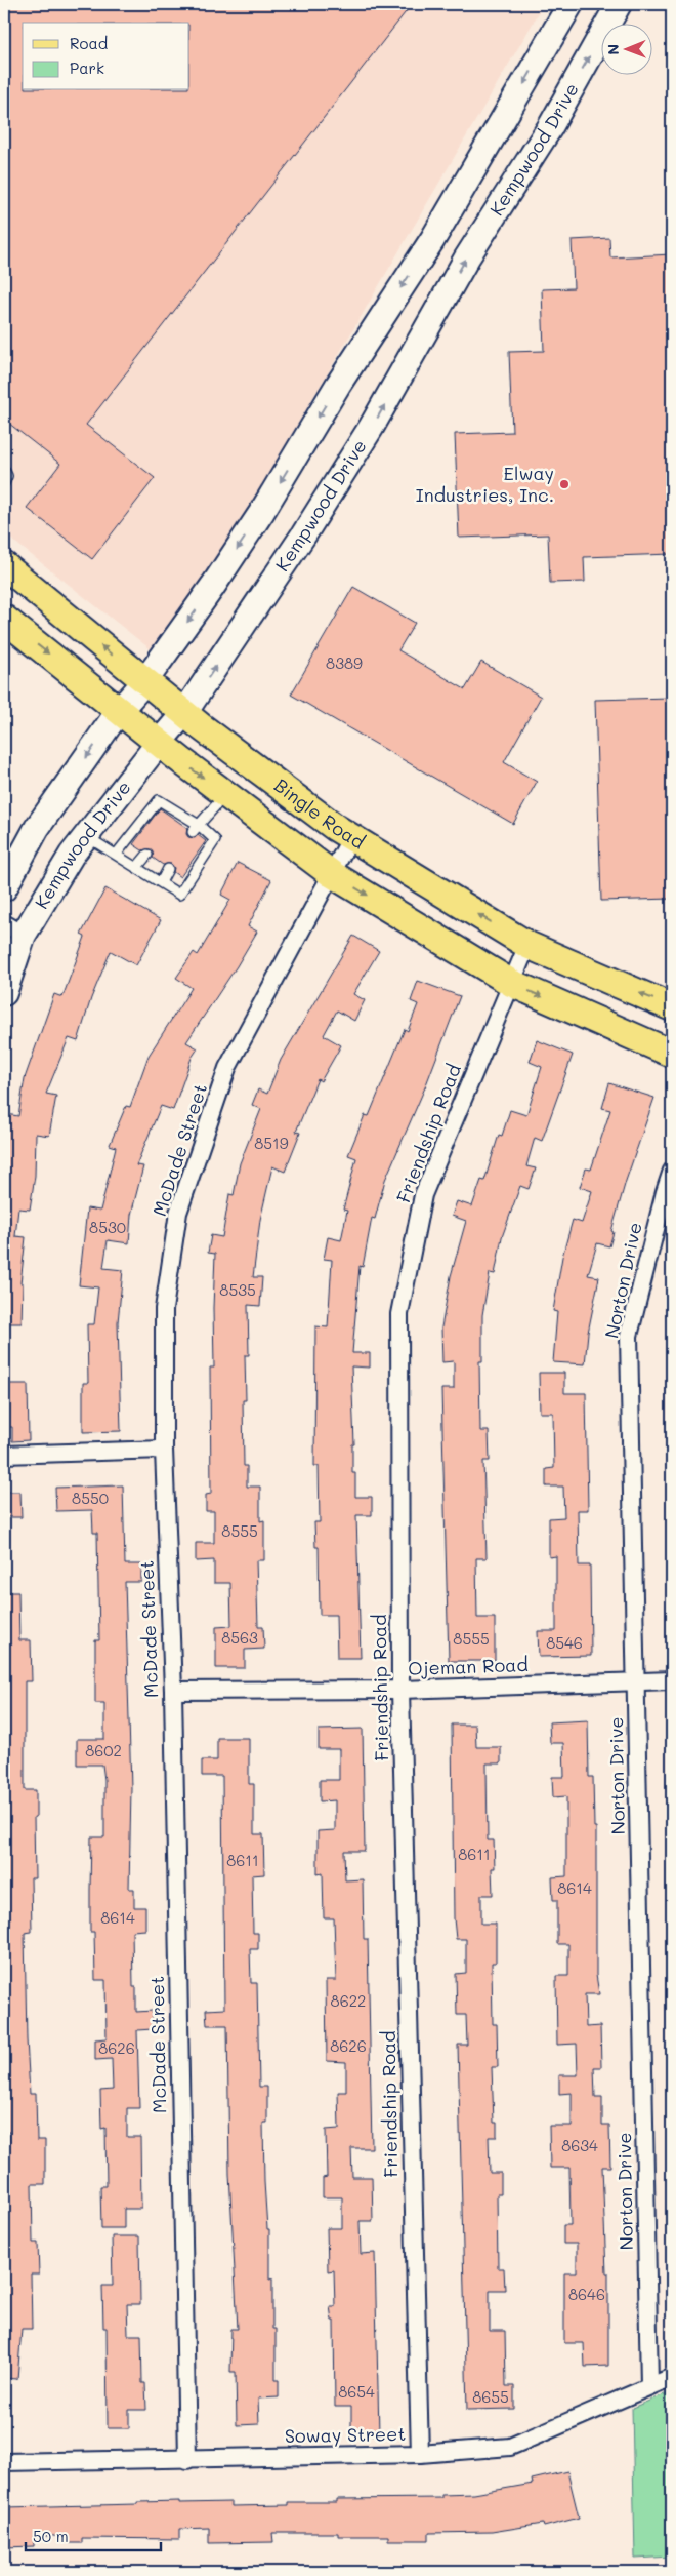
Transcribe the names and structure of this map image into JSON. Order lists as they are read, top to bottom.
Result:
{
  "streets": {
    "main road": ["Kempwood Drive", "Bingle Road"],
    "street": [
      "Friendship Road",
      "McDade Street",
      "Norton Drive",
      "Ojeman Road",
      "Soway Street"
    ]
  },
  "crossings": [
    ["Kempwood Drive", "Bingle Road"],
    ["Bingle Road", "Friendship Road"],
    ["Bingle Road", "McDade Street"],
    ["Friendship Road", "Ojeman Road"],
    ["Friendship Road", "Soway Street"],
    ["McDade Street", "Ojeman Road"],
    ["McDade Street", "Soway Street"],
    ["Norton Drive", "Ojeman Road"],
    ["Norton Drive", "Soway Street"]
  ],
  "places": ["Elway Industries, Inc."],
  "house_numbers": [
    "8389",
    "8519",
    "8530",
    "8535",
    "8550",
    "8555",
    "8563",
    "8555",
    "8546",
    "8602",
    "8611",
    "8611",
    "8614",
    "8614",
    "8622",
    "8626",
    "8626",
    "8634",
    "8646",
    "8654",
    "8655"
  ],
  "legend": ["Road", "Park"],
  "scale_bar": "50 m",
  "north": "left"
}
